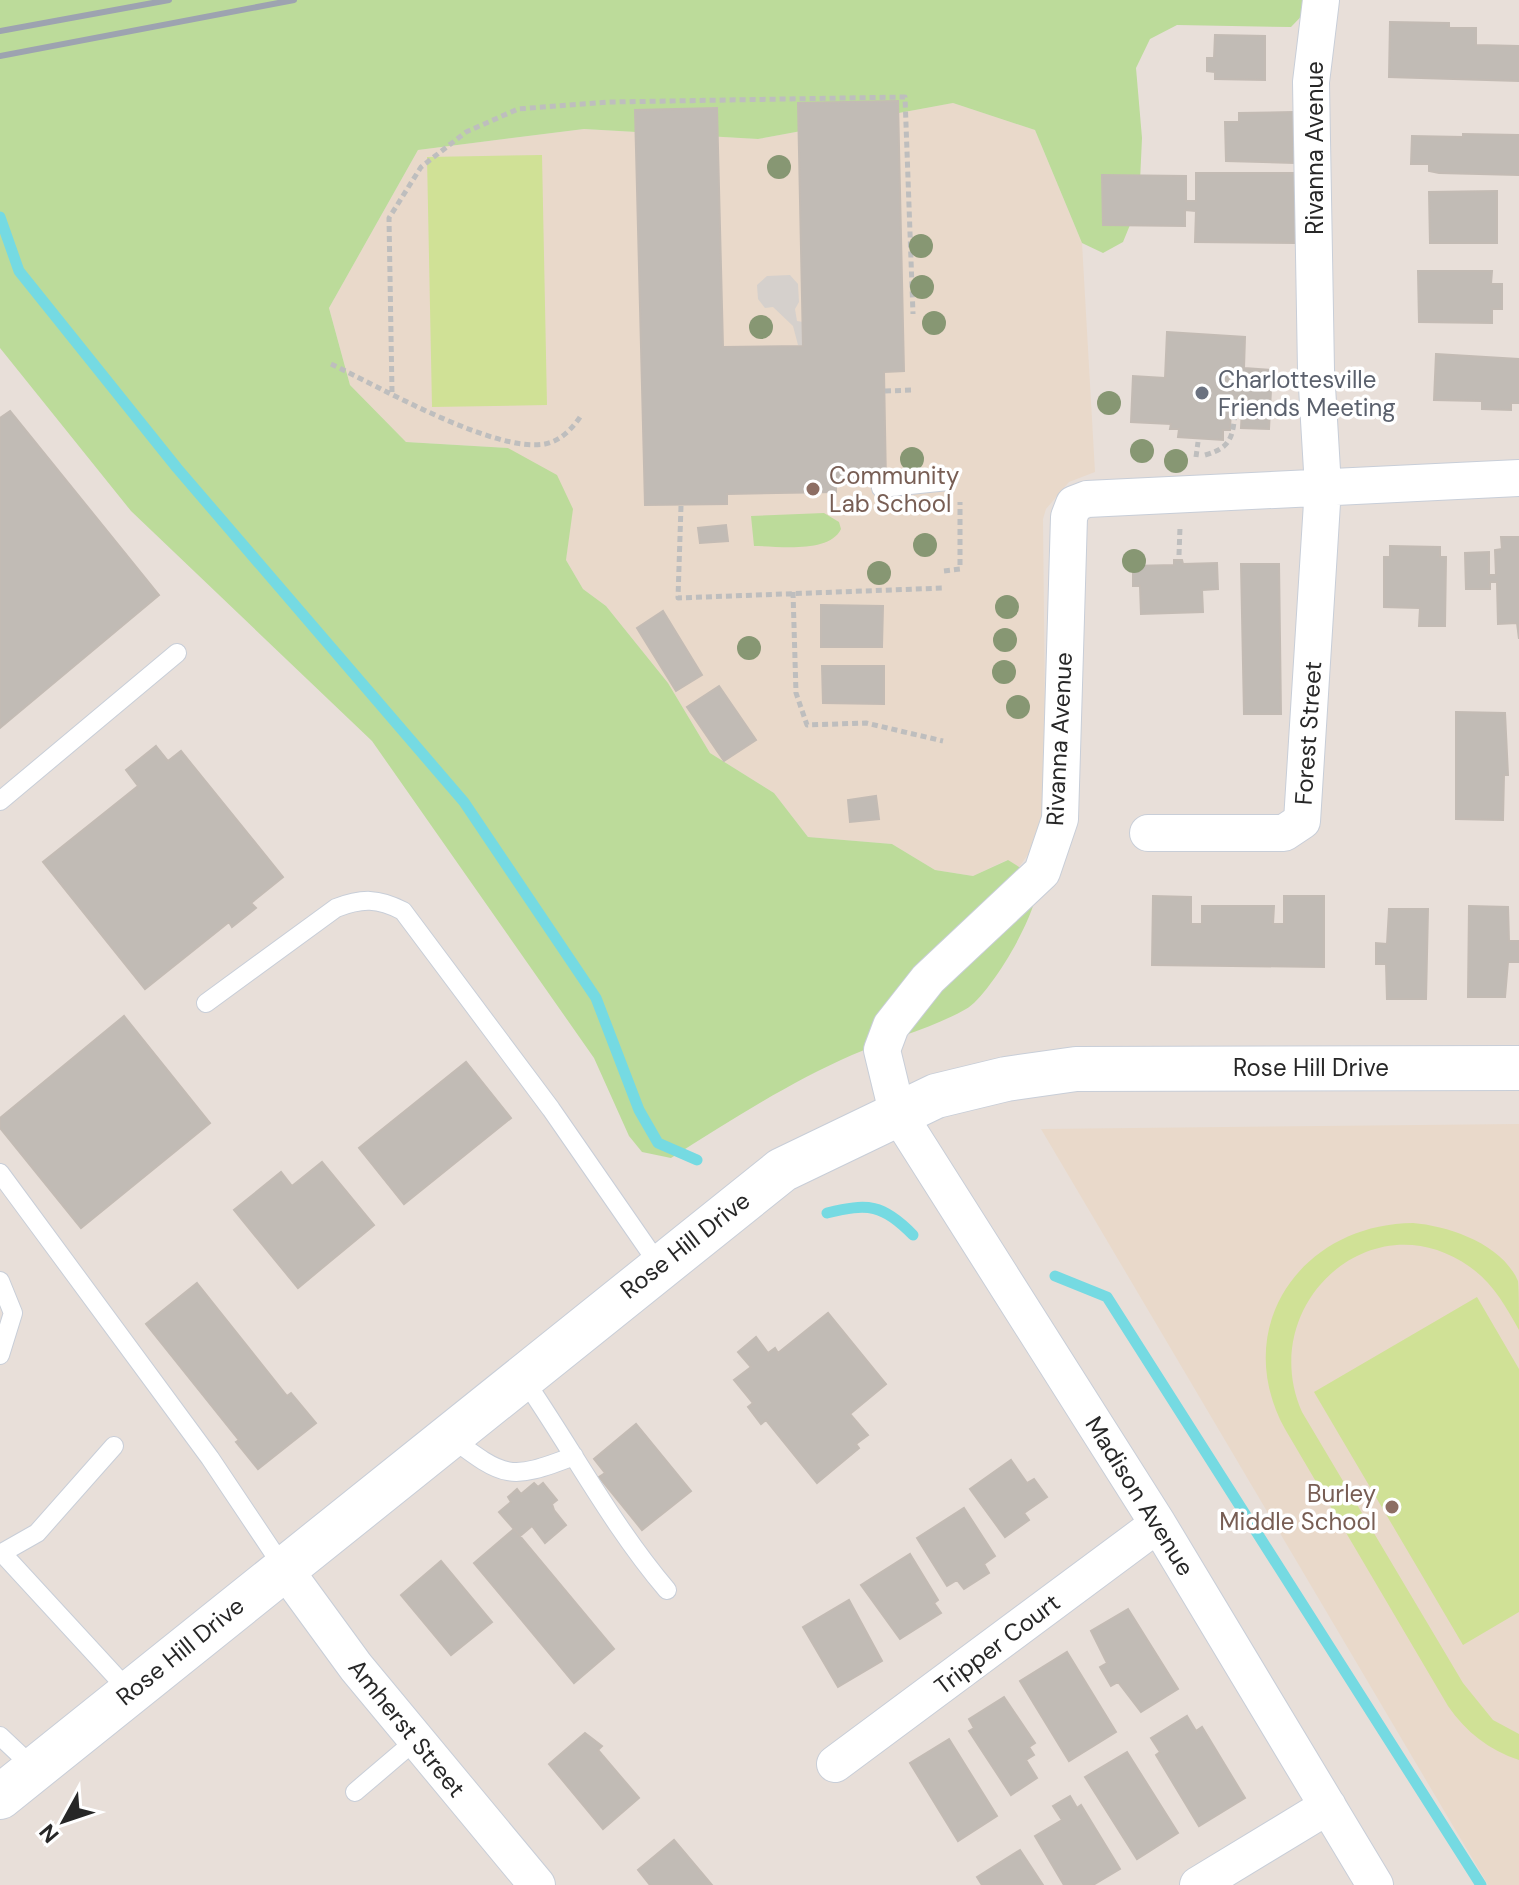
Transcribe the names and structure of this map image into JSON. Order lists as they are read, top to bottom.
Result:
{
  "streets": {
    "street": [
      "Rivanna Avenue",
      "Forest Street",
      "Rose Hill Drive",
      "Madison Avenue",
      "Tripper Court",
      "Amherst Street"
    ]
  },
  "crossings": [
    ["Rivanna Avenue", "Forest Street"],
    ["Rivanna Avenue", "Rose Hill Drive"],
    ["Rivanna Avenue", "Madison Avenue"],
    ["Rose Hill Drive", "Madison Avenue"],
    ["Rose Hill Drive", "Amherst Street"],
    ["Madison Avenue", "Tripper Court"]
  ],
  "places": ["Charlottesville Friends Meeting", "Community Lab School", "Burley Middle School"],
  "north": "bottom left"
}
